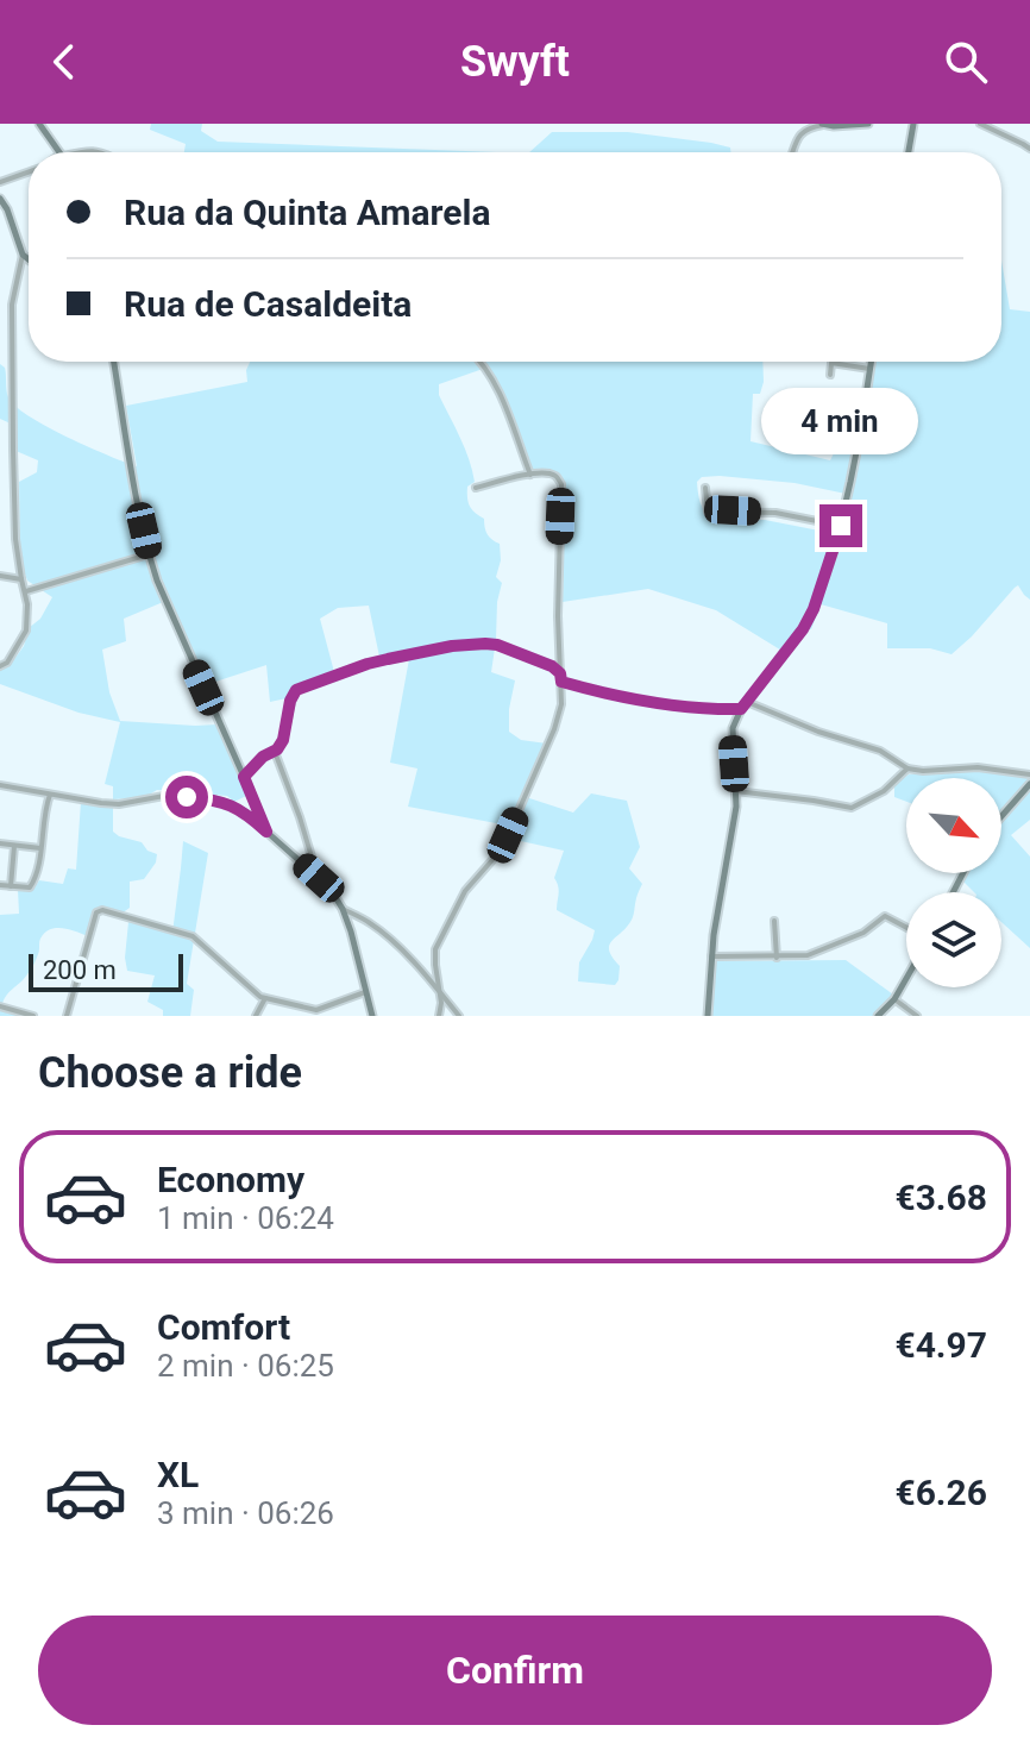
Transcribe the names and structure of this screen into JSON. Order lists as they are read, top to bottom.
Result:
{
  "scale_bar": "200 m",
  "north": "bottom right",
  "page": {
    "header": "Swyft",
    "banner": ["Rua da Quinta Amarela", "Rua de Casaldeita"],
    "bubble": "4 min",
    "scale": "200 m",
    "heading": "Choose a ride",
    "list": [
      {
        "name": "Economy",
        "note": "1 min · 06:24",
        "value": "€3.68"
      },
      {
        "name": "Comfort",
        "note": "2 min · 06:25",
        "value": "€4.97"
      },
      {
        "name": "XL",
        "note": "3 min · 06:26",
        "value": "€6.26"
      }
    ],
    "buttons": "Confirm"
  }
}
